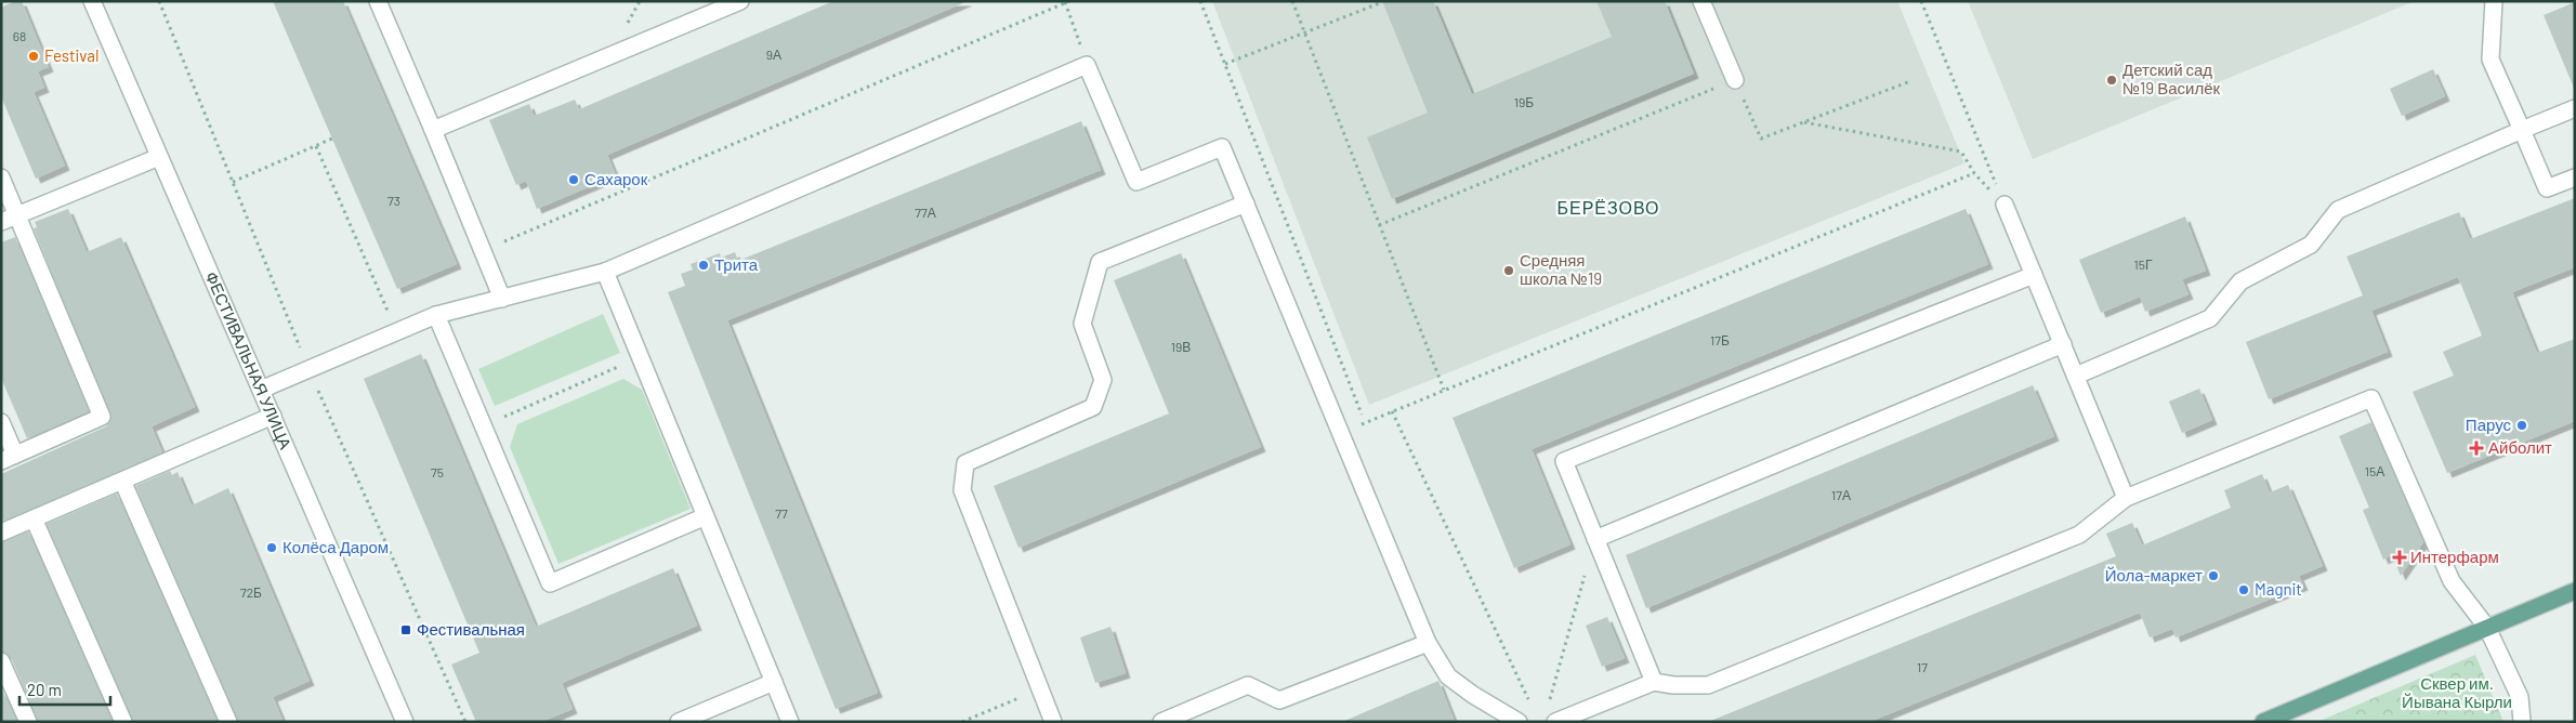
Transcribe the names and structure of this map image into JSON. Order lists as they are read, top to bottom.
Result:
{
  "streets": {
    "street": ["ФЕСТИВАЛЬНАЯ УЛИЦА"]
  },
  "districts": ["БЕРЁЗОВО"],
  "parks": ["Сквер им. Йывана Кырли"],
  "places": {
    "other": [
      "Festival",
      "Детский сад №19 Василёк",
      "Сахарок",
      "Трита",
      "Средняя школа №19",
      "Парус",
      "Колёса Даром",
      "Йола-маркет",
      "Magnit"
    ],
    "health": ["Айболит", "Интерфарм"],
    "transit": ["Фестивальная"]
  },
  "house_numbers": [
    "68",
    "9А",
    "19Б",
    "73",
    "77А",
    "15Г",
    "17Б",
    "19В",
    "15А",
    "75",
    "17А",
    "77",
    "72Б",
    "17"
  ],
  "scale_bar": "20 m"
}
